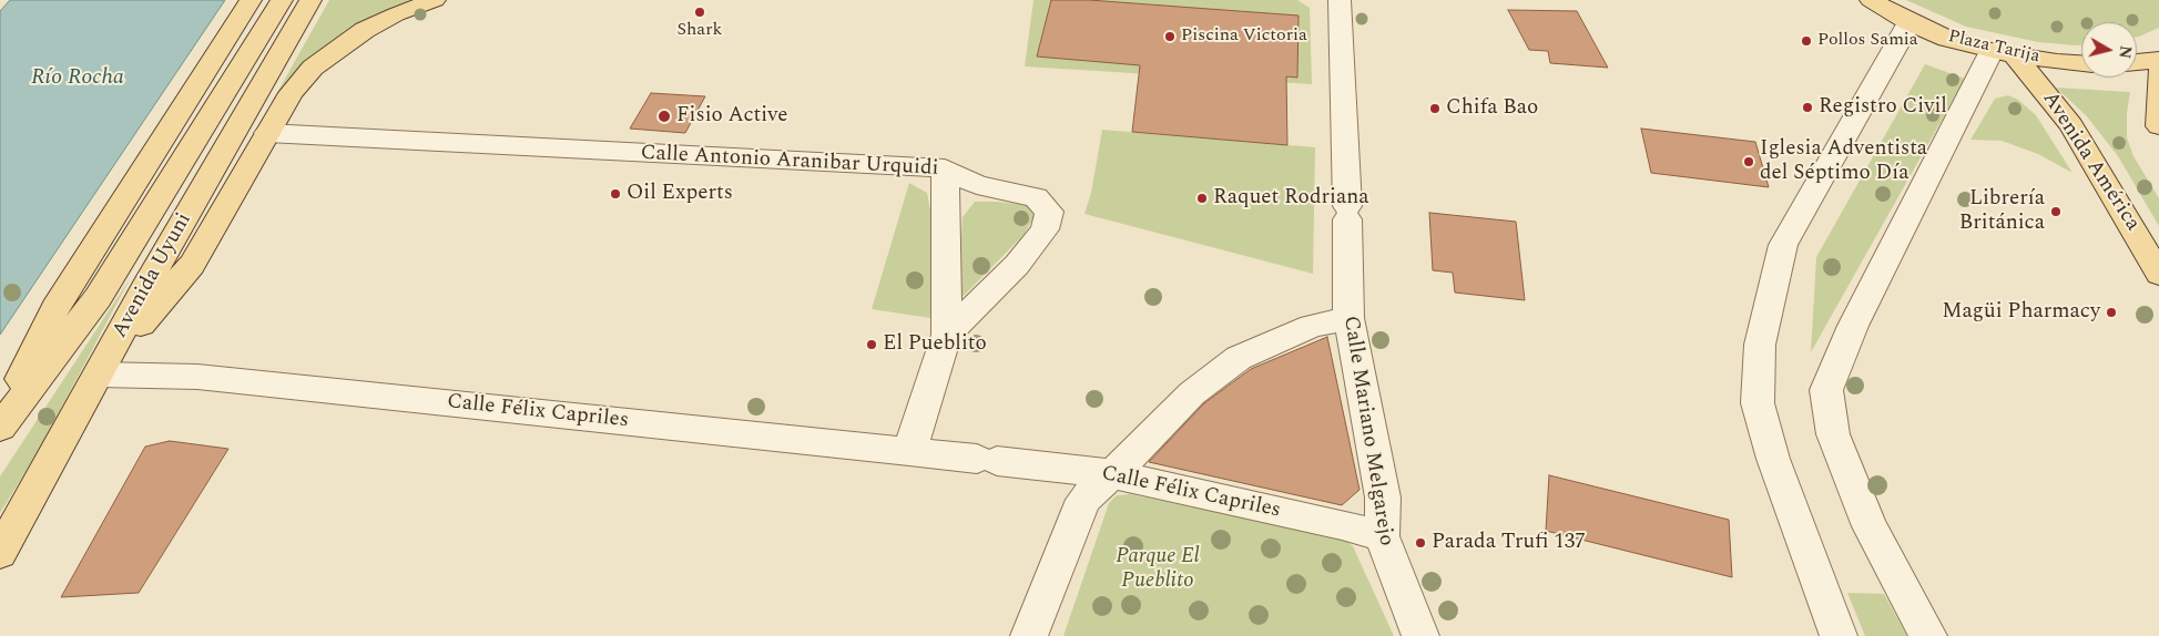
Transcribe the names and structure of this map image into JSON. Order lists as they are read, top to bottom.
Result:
{
  "streets": {
    "main road": ["Plaza Tarija", "Avenida América", "Avenida Uyuni"],
    "street": ["Calle Antonio Aranibar Urquidi", "Calle Félix Capriles", "Calle Mariano Melgarejo"]
  },
  "crossings": [
    ["Plaza Tarija", "Avenida América"],
    ["Calle Antonio Aranibar Urquidi", "Calle Félix Capriles"],
    ["Avenida Uyuni", "Calle Félix Capriles"],
    ["Calle Félix Capriles", "Calle Mariano Melgarejo"]
  ],
  "water": ["Río Rocha"],
  "parks": ["Parque El Pueblito"],
  "places": [
    "Shark",
    "Piscina Victoria",
    "Pollos Samia",
    "Registro Civil",
    "Chifa Bao",
    "Fisio Active",
    "Iglesia Adventista del Séptimo Día",
    "Oil Experts",
    "Raquet Rodriana",
    "Librería Británica",
    "Magüi Pharmacy",
    "El Pueblito",
    "Parada Trufi 137"
  ],
  "north": "right"
}
